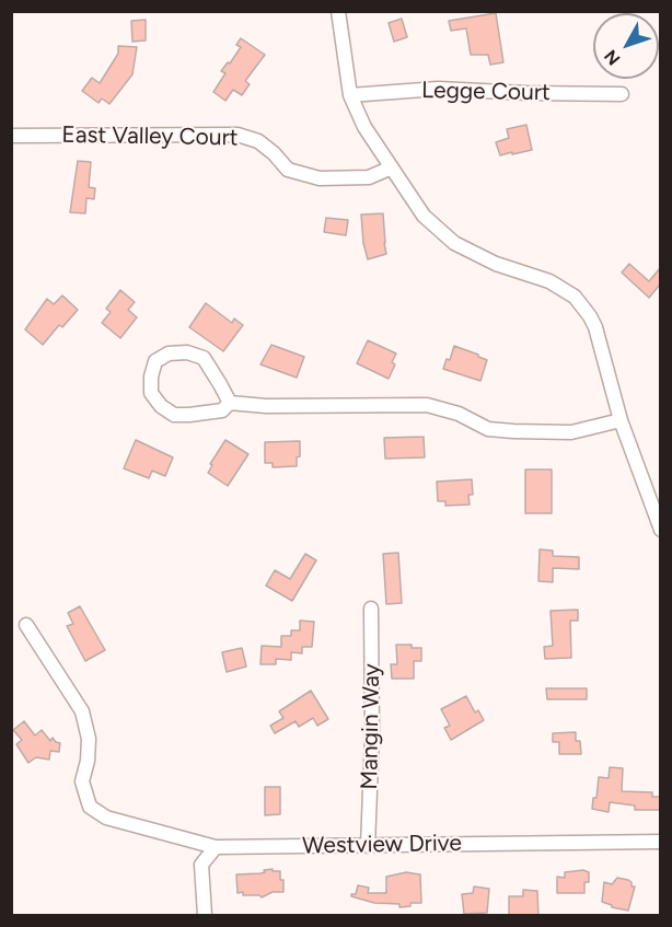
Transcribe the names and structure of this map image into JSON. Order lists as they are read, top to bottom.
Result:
{
  "streets": {
    "street": [
      "Legge Court",
      "East Valley Court",
      "Mangin Way",
      "Westview Drive"
    ]
  },
  "crossings": [
    ["Mangin Way", "Westview Drive"]
  ],
  "north": "bottom left"
}
